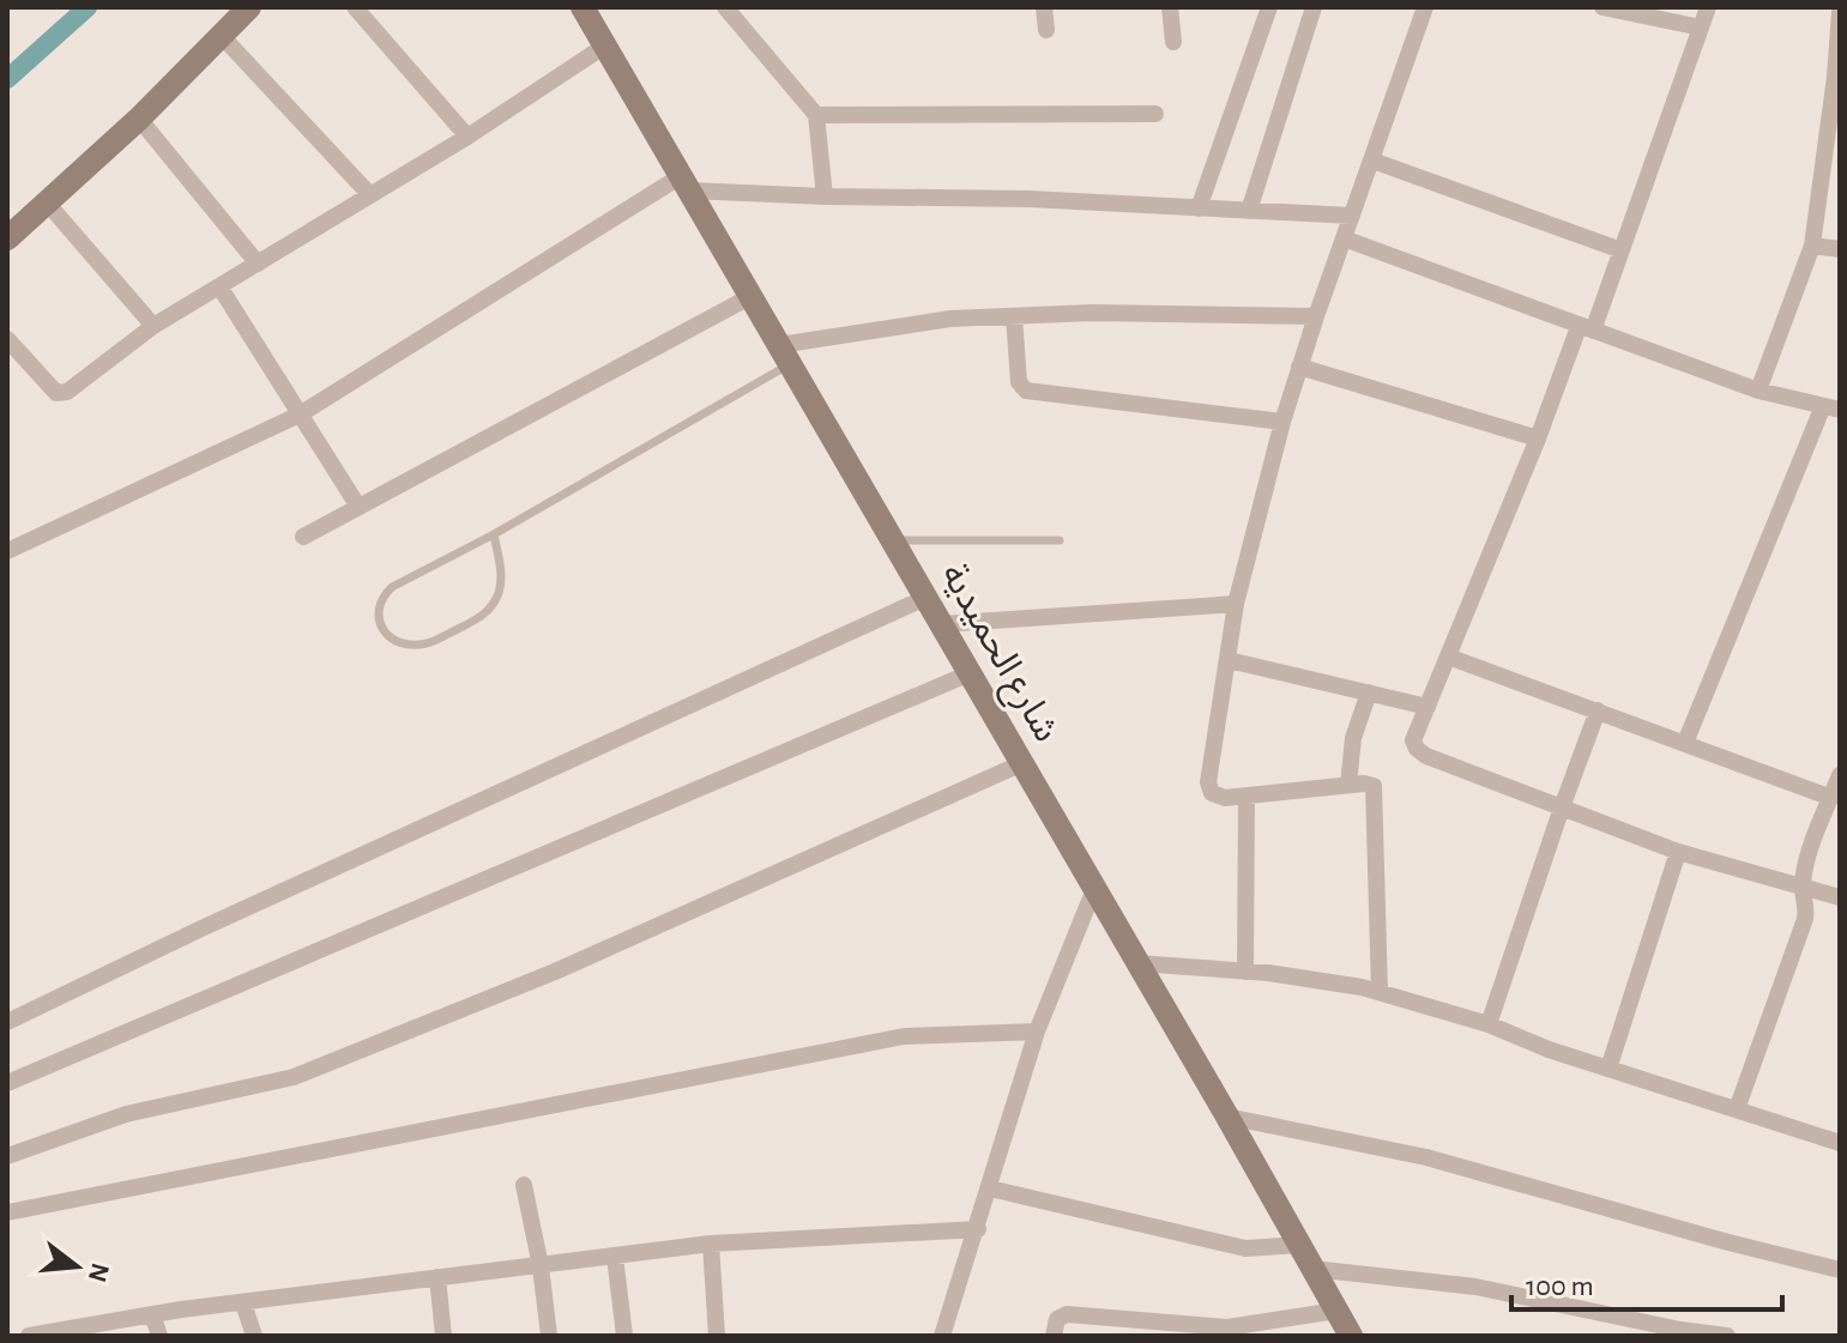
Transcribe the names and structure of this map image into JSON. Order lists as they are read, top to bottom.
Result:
{
  "streets": {
    "street": ["شارع الحميدية"]
  },
  "scale_bar": "100 m",
  "north": "right"
}
